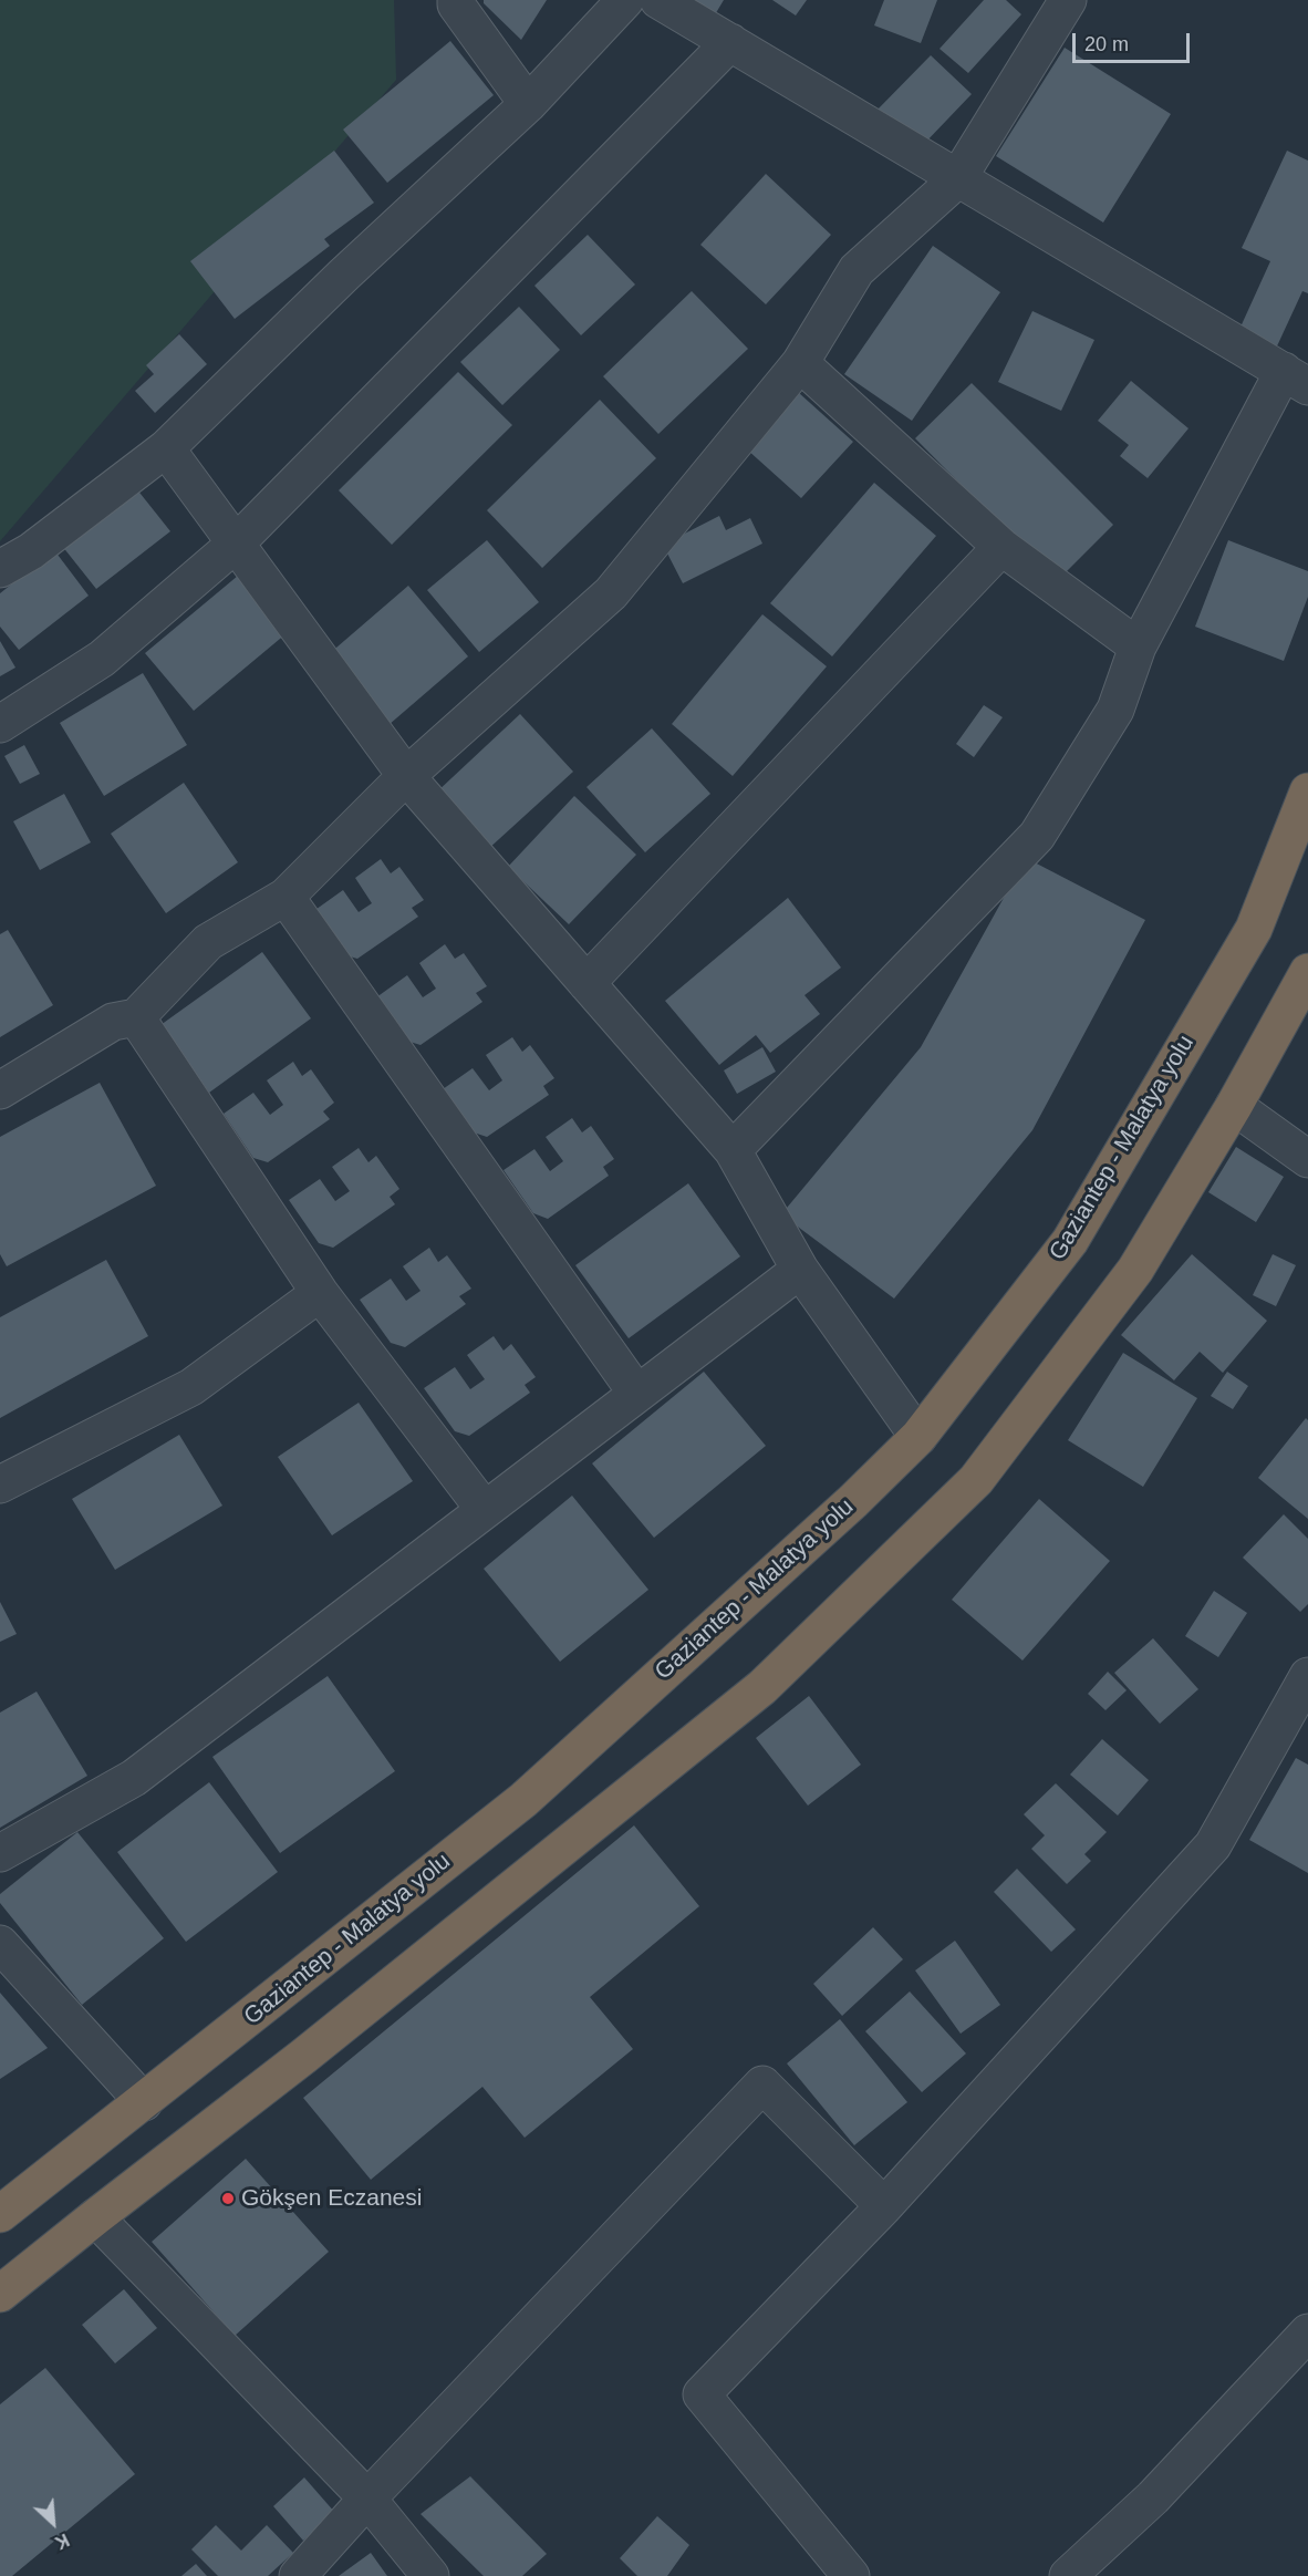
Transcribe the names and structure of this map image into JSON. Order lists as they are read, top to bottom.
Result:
{
  "streets": {
    "highway": ["Gaziantep - Malatya yolu"]
  },
  "places": ["Gökşen Eczanesi"],
  "scale_bar": "20 m",
  "north": "bottom right"
}
